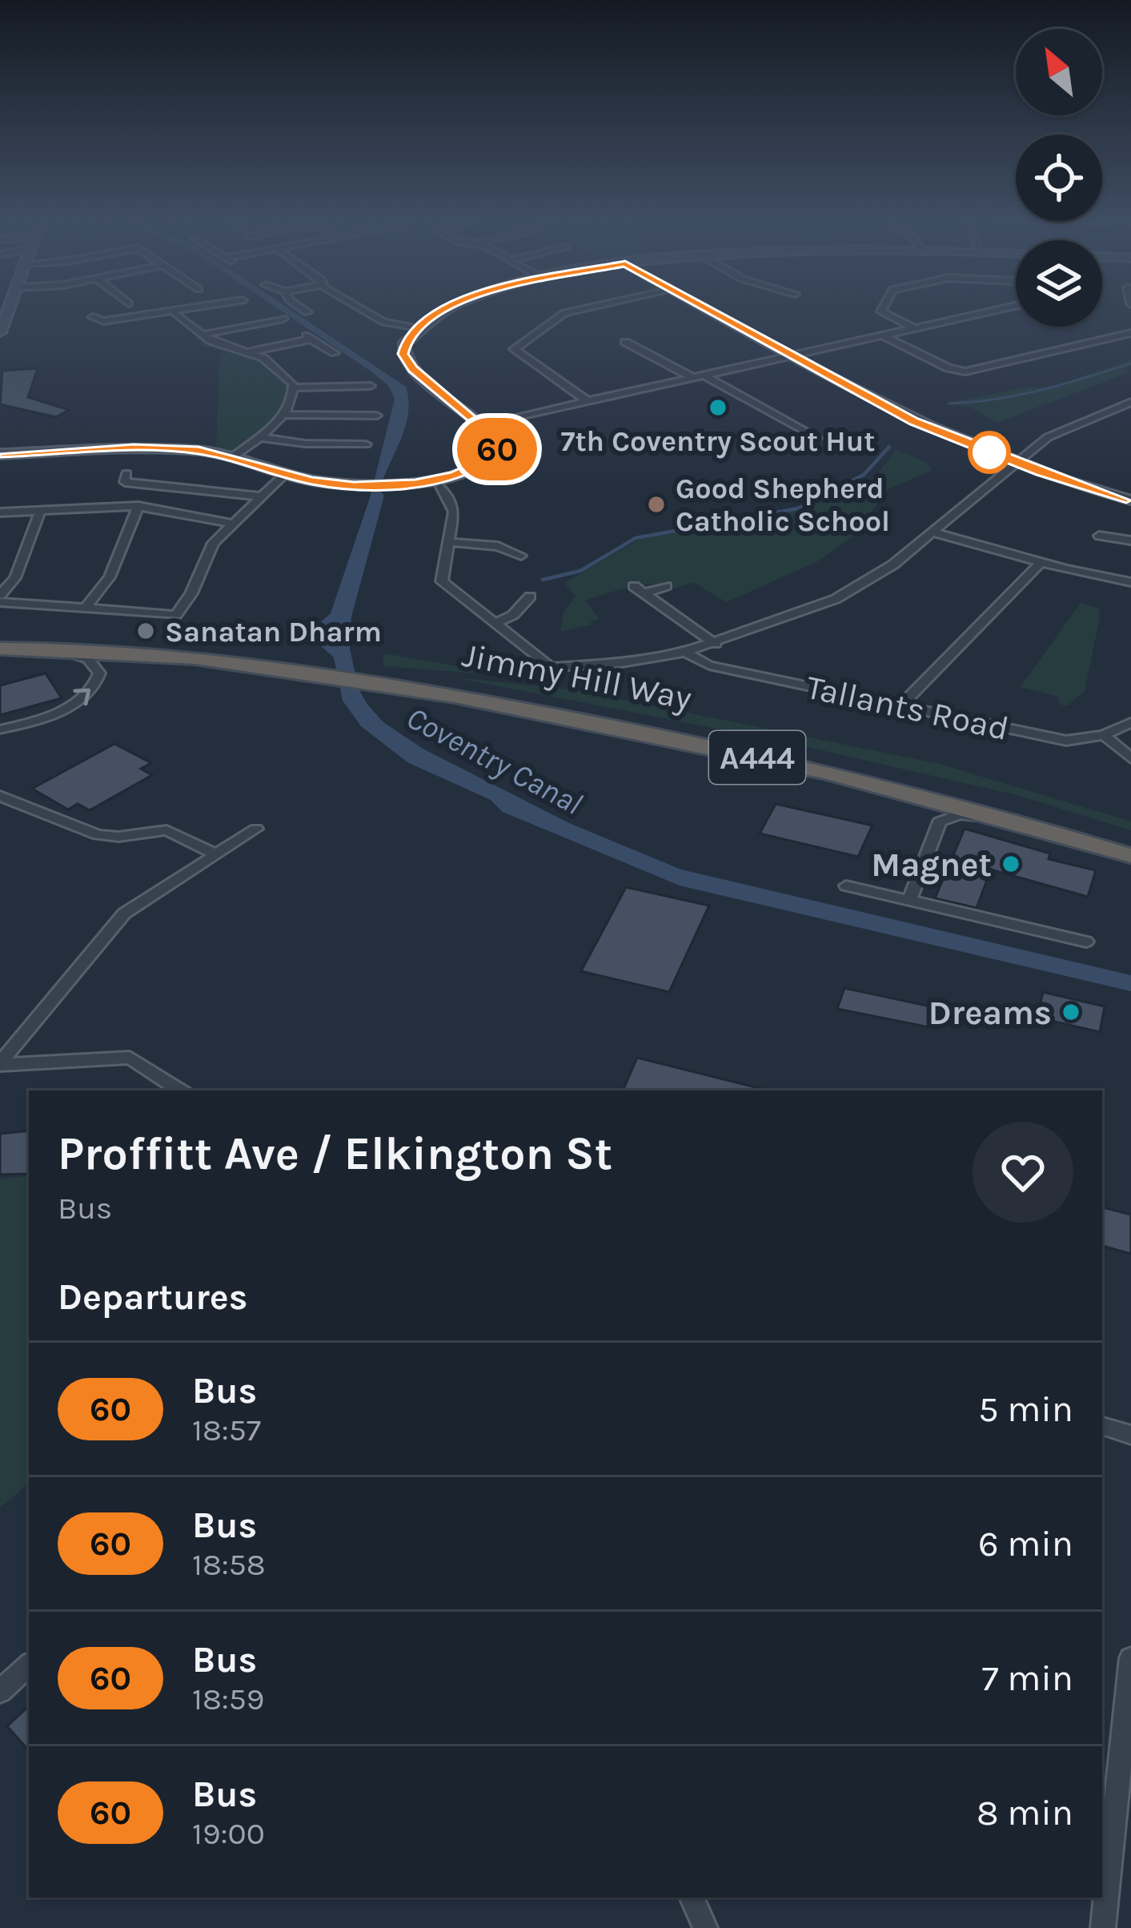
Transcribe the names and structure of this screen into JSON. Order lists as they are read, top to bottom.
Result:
{
  "streets": {
    "highway": ["Jimmy Hill Way", "A444"],
    "street": ["Tallants Road"]
  },
  "water": ["Coventry Canal"],
  "places": [
    "7th Coventry Scout Hut",
    "Good Shepherd Catholic School",
    "Sanatan Dharm",
    "Magnet",
    "Dreams"
  ],
  "lines": ["bus line 60"],
  "north": "top left",
  "page": {
    "on_map": "60",
    "heading": [
      ["Proffitt Ave / Elkington St", "Bus"],
      "Departures"
    ],
    "list": [
      {
        "mark": "60",
        "name": "Bus",
        "note": "18:57",
        "value": "5 min"
      },
      {
        "mark": "60",
        "name": "Bus",
        "note": "18:58",
        "value": "6 min"
      },
      {
        "mark": "60",
        "name": "Bus",
        "note": "18:59",
        "value": "7 min"
      },
      {
        "mark": "60",
        "name": "Bus",
        "note": "19:00",
        "value": "8 min"
      }
    ]
  }
}
